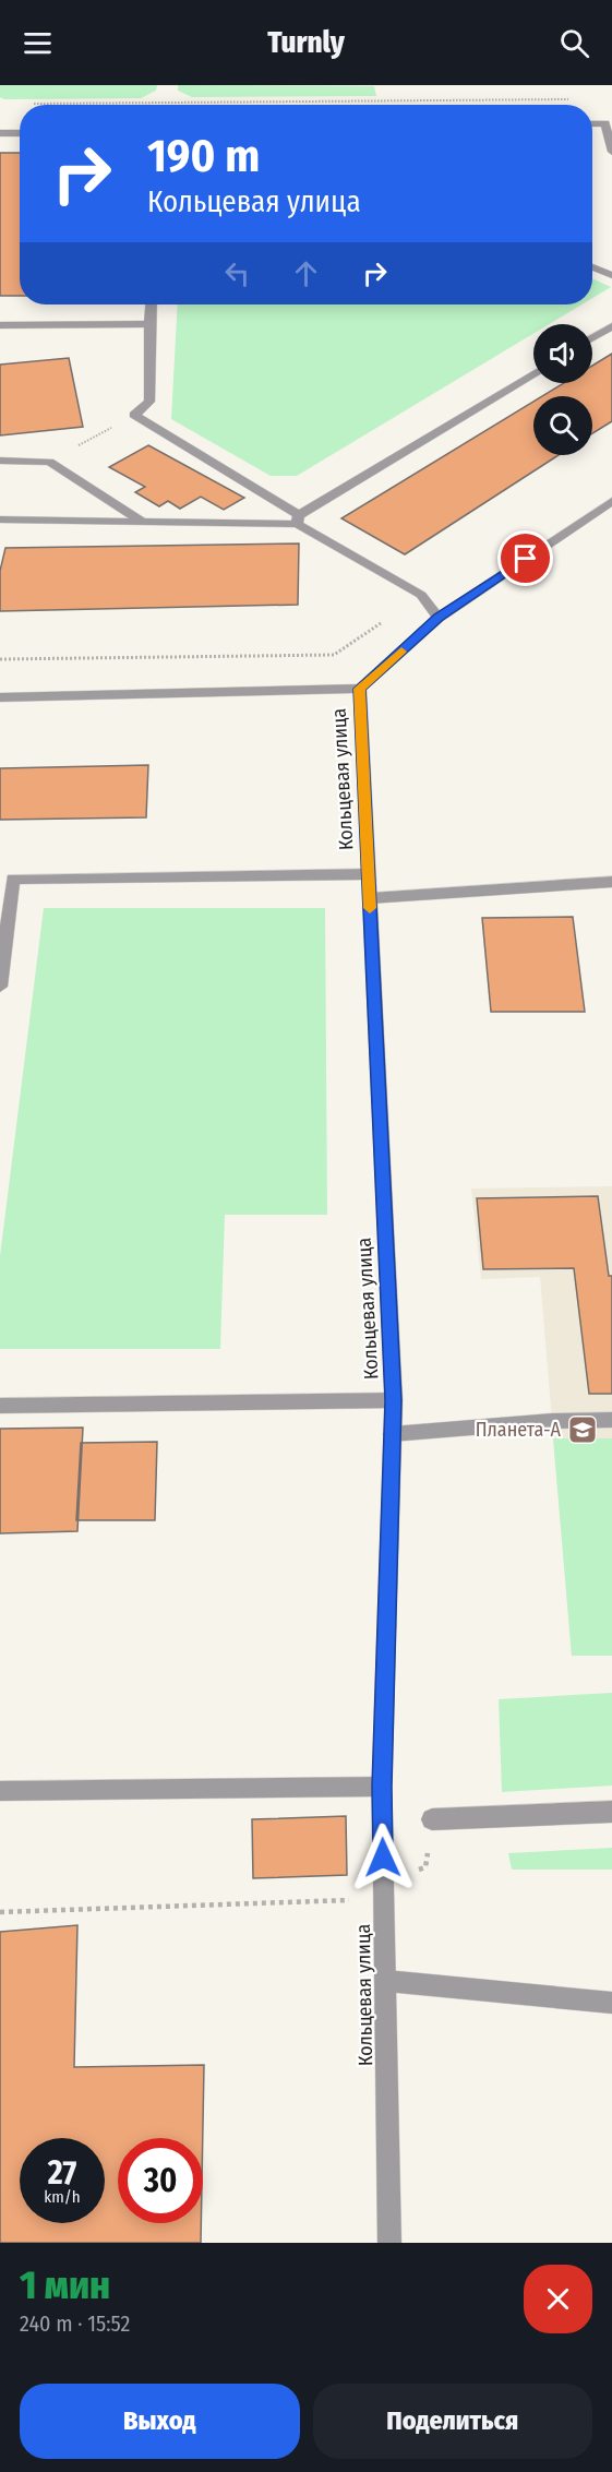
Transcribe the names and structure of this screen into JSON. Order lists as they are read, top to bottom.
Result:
{
  "streets": {
    "street": ["Кольцевая улица"]
  },
  "places": {
    "school or university": ["Планета-А"]
  },
  "page": {
    "header": "Turnly",
    "turn": ["190 m", "Кольцевая улица"],
    "speed": "27 km/h",
    "limit": "30",
    "heading": ["1 мин", "240 m · 15:52"],
    "buttons": ["Выход", "Поделиться"]
  }
}
